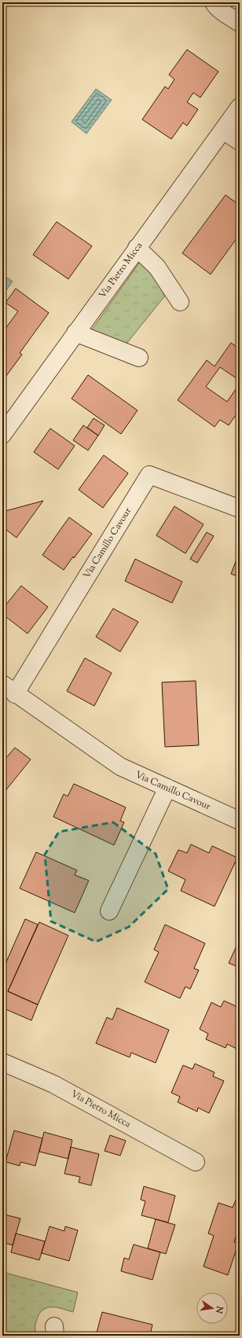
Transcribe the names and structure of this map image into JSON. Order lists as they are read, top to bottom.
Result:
{
  "streets": {
    "street": ["Via Pietro Micca", "Via Camillo Cavour"]
  },
  "north": "right"
}
